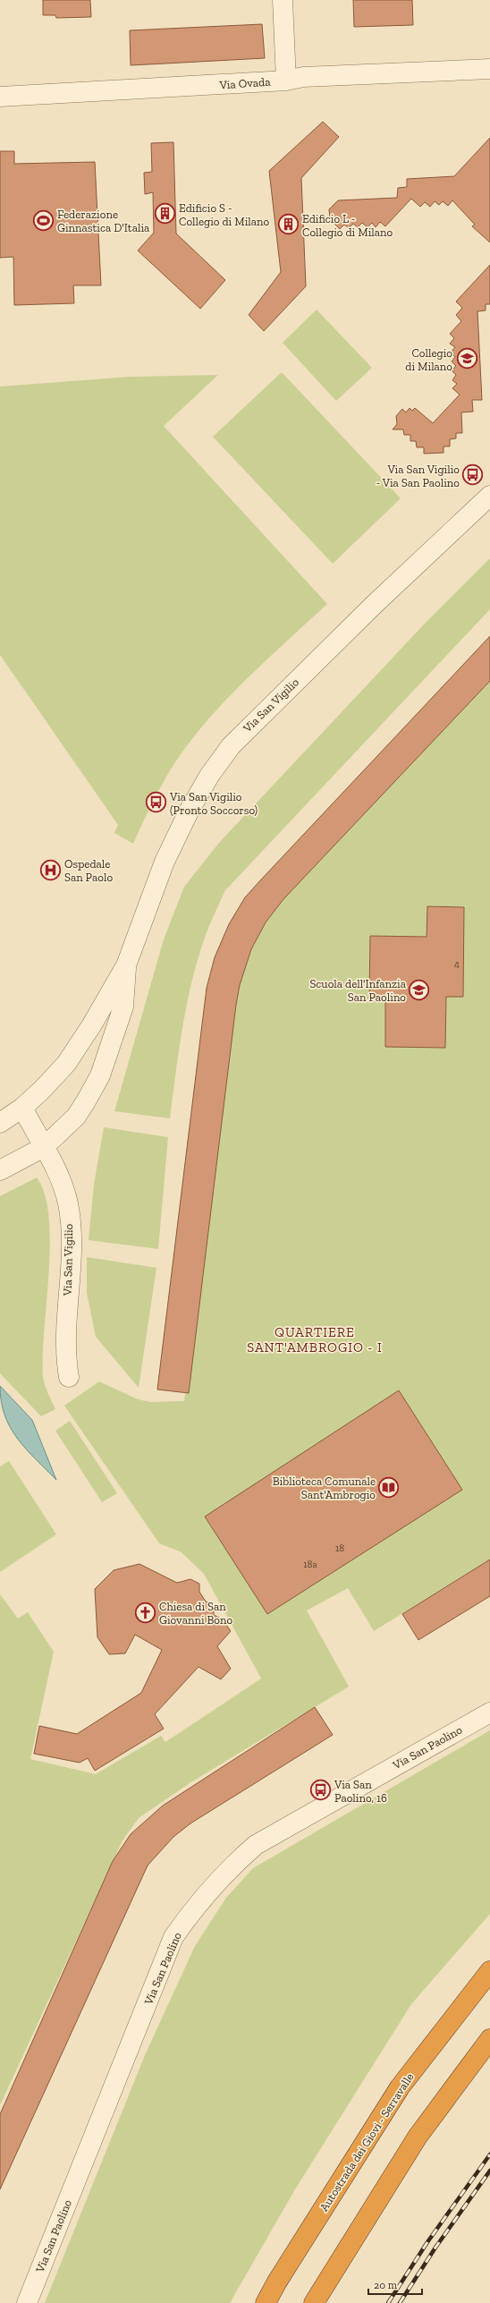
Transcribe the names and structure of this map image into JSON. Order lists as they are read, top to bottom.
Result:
{
  "streets": {
    "highway": ["Autostrada dei Giovi - Serravalle"],
    "street": ["Via Ovada", "Via San Vigilio", "Via San Paolino"]
  },
  "districts": ["QUARTIERE SANT'AMBROGIO - I"],
  "places": {
    "building": ["Edificio S - Collegio di Milano", "Edificio L - Collegio di Milano"],
    "sports": ["Federazione Ginnastica D'Italia"],
    "school or university": ["Collegio di Milano", "Scuola dell'Infanzia San Paolino"],
    "bus stop": ["Via San Vigilio - Via San Paolino", "Via San Vigilio (Pronto Soccorso)", "Via San Paolino, 16"],
    "hospital": ["Ospedale San Paolo"],
    "library": ["Biblioteca Comunale Sant'Ambrogio"],
    "church": ["Chiesa di San Giovanni Bono"]
  },
  "house_numbers": ["4", "18", "18a"],
  "scale_bar": "20 m"
}
